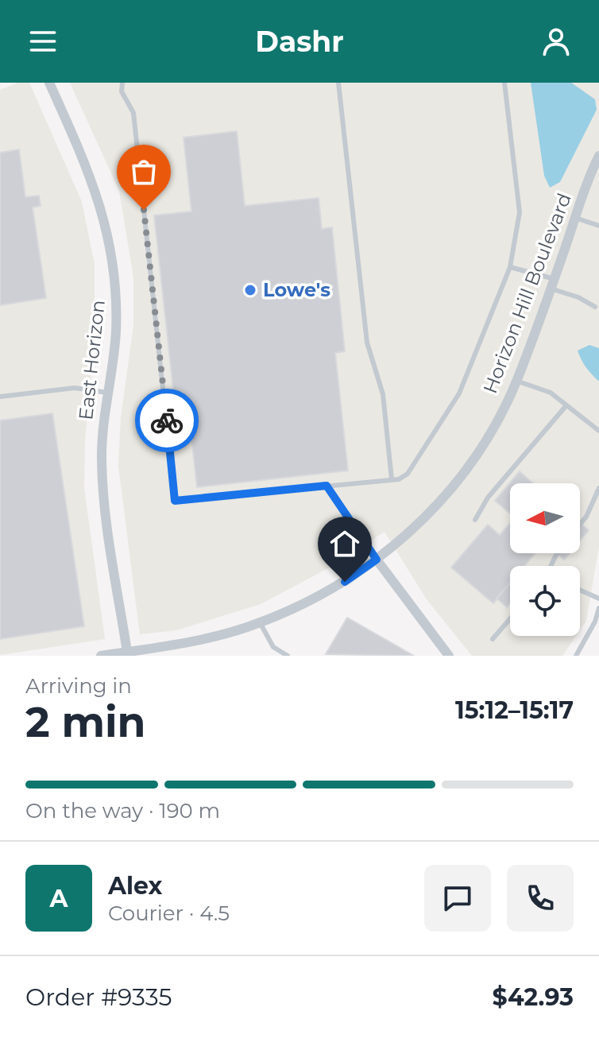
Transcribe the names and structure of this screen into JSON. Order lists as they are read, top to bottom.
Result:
{
  "streets": {
    "street": ["Horizon Hill Boulevard", "East Horizon"]
  },
  "crossings": [
    ["Horizon Hill Boulevard", "East Horizon"]
  ],
  "places": ["Lowe's"],
  "north": "left",
  "page": {
    "header": "Dashr",
    "heading": ["2 min", "Arriving in", "15:12–15:17"],
    "panel": [
      "Alex",
      "Courier · 4.5",
      "Order #9335",
      "$42.93"
    ],
    "bar": "On the way · 190 m",
    "round": "A"
  }
}
